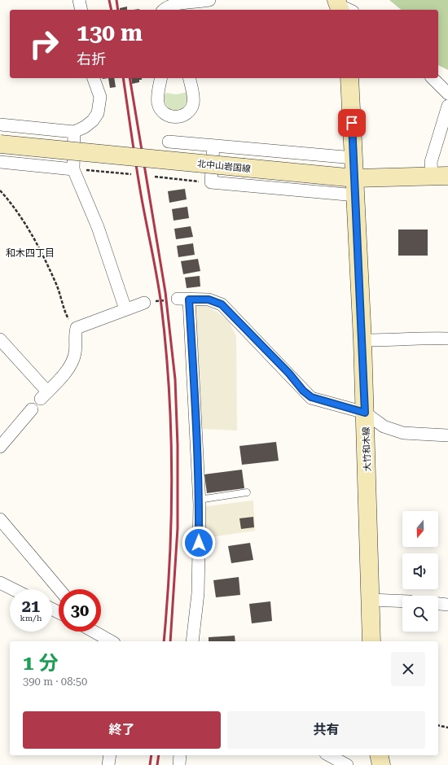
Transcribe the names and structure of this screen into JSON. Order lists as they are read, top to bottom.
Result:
{
  "streets": {
    "main road": ["北中山岩国線", "大竹和木線"]
  },
  "crossings": [
    ["北中山岩国線", "大竹和木線"]
  ],
  "districts": ["和木四丁目"],
  "north": "bottom",
  "page": {
    "turn": ["130 m", "右折"],
    "speed": "21 km/h",
    "limit": "30",
    "heading": ["1 分", "390 m · 08:50"],
    "buttons": ["終了", "共有"]
  }
}
